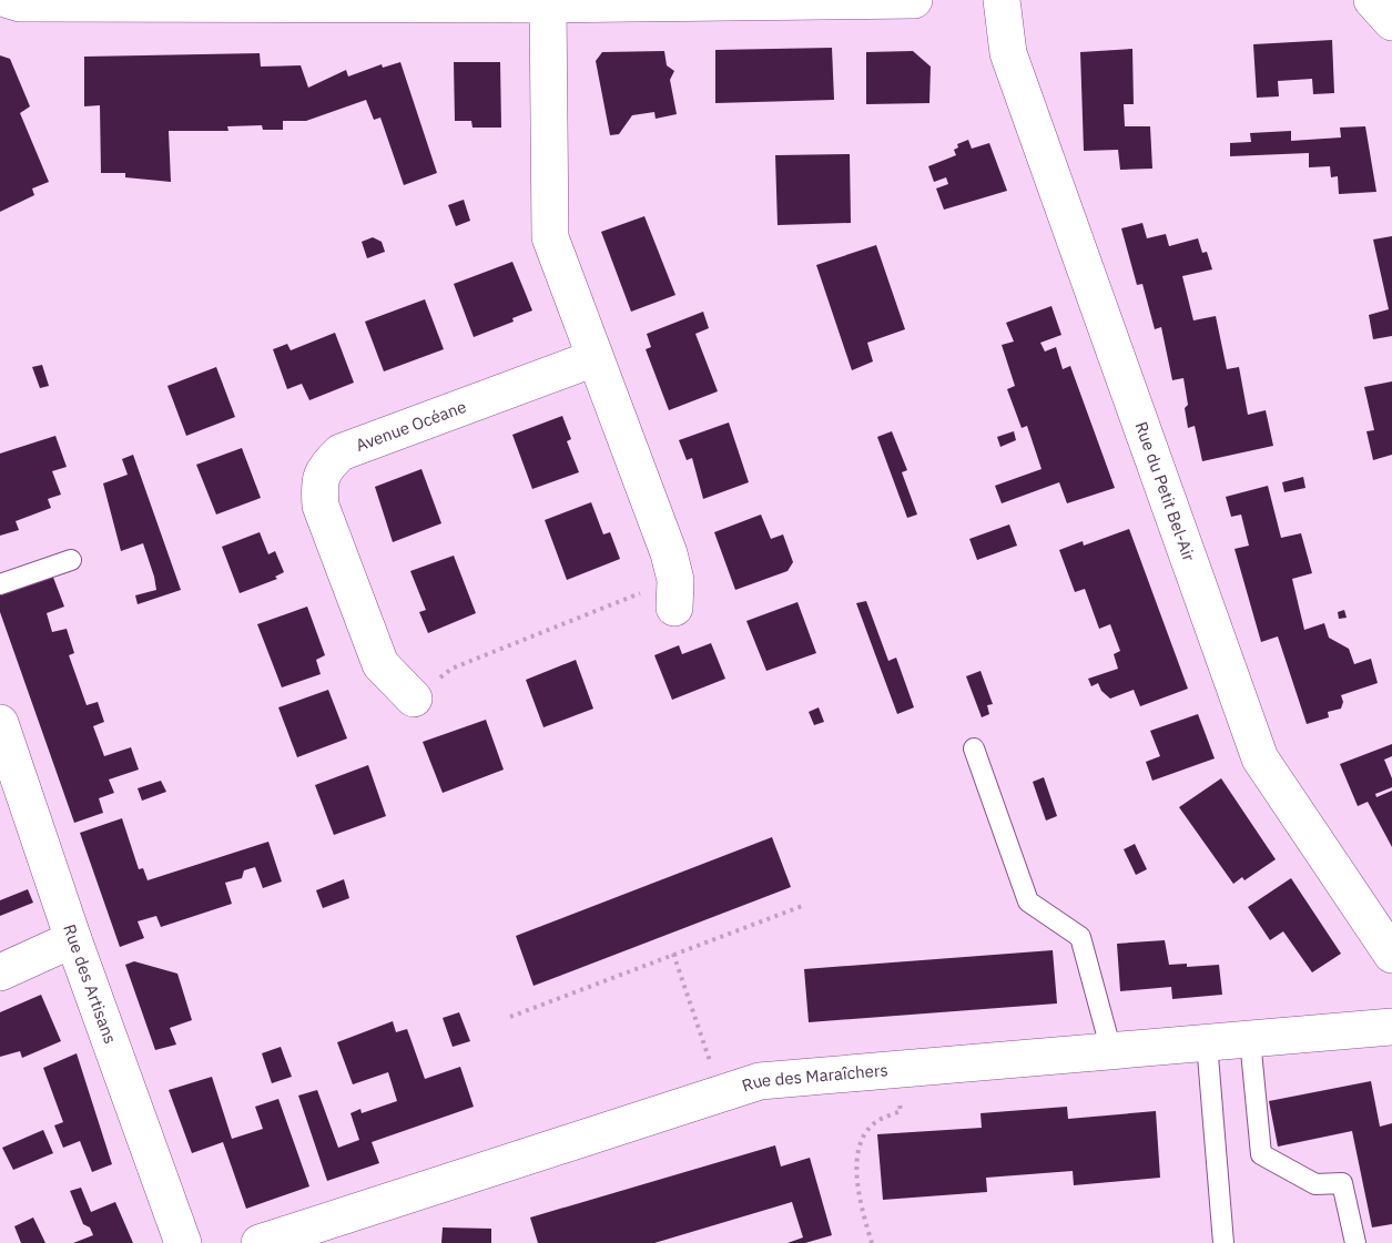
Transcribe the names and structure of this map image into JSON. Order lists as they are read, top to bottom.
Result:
{
  "streets": {
    "street": [
      "Avenue Océane",
      "Rue du Petit Bel-Air",
      "Rue des Artisans",
      "Rue des Maraîchers"
    ]
  }
}
